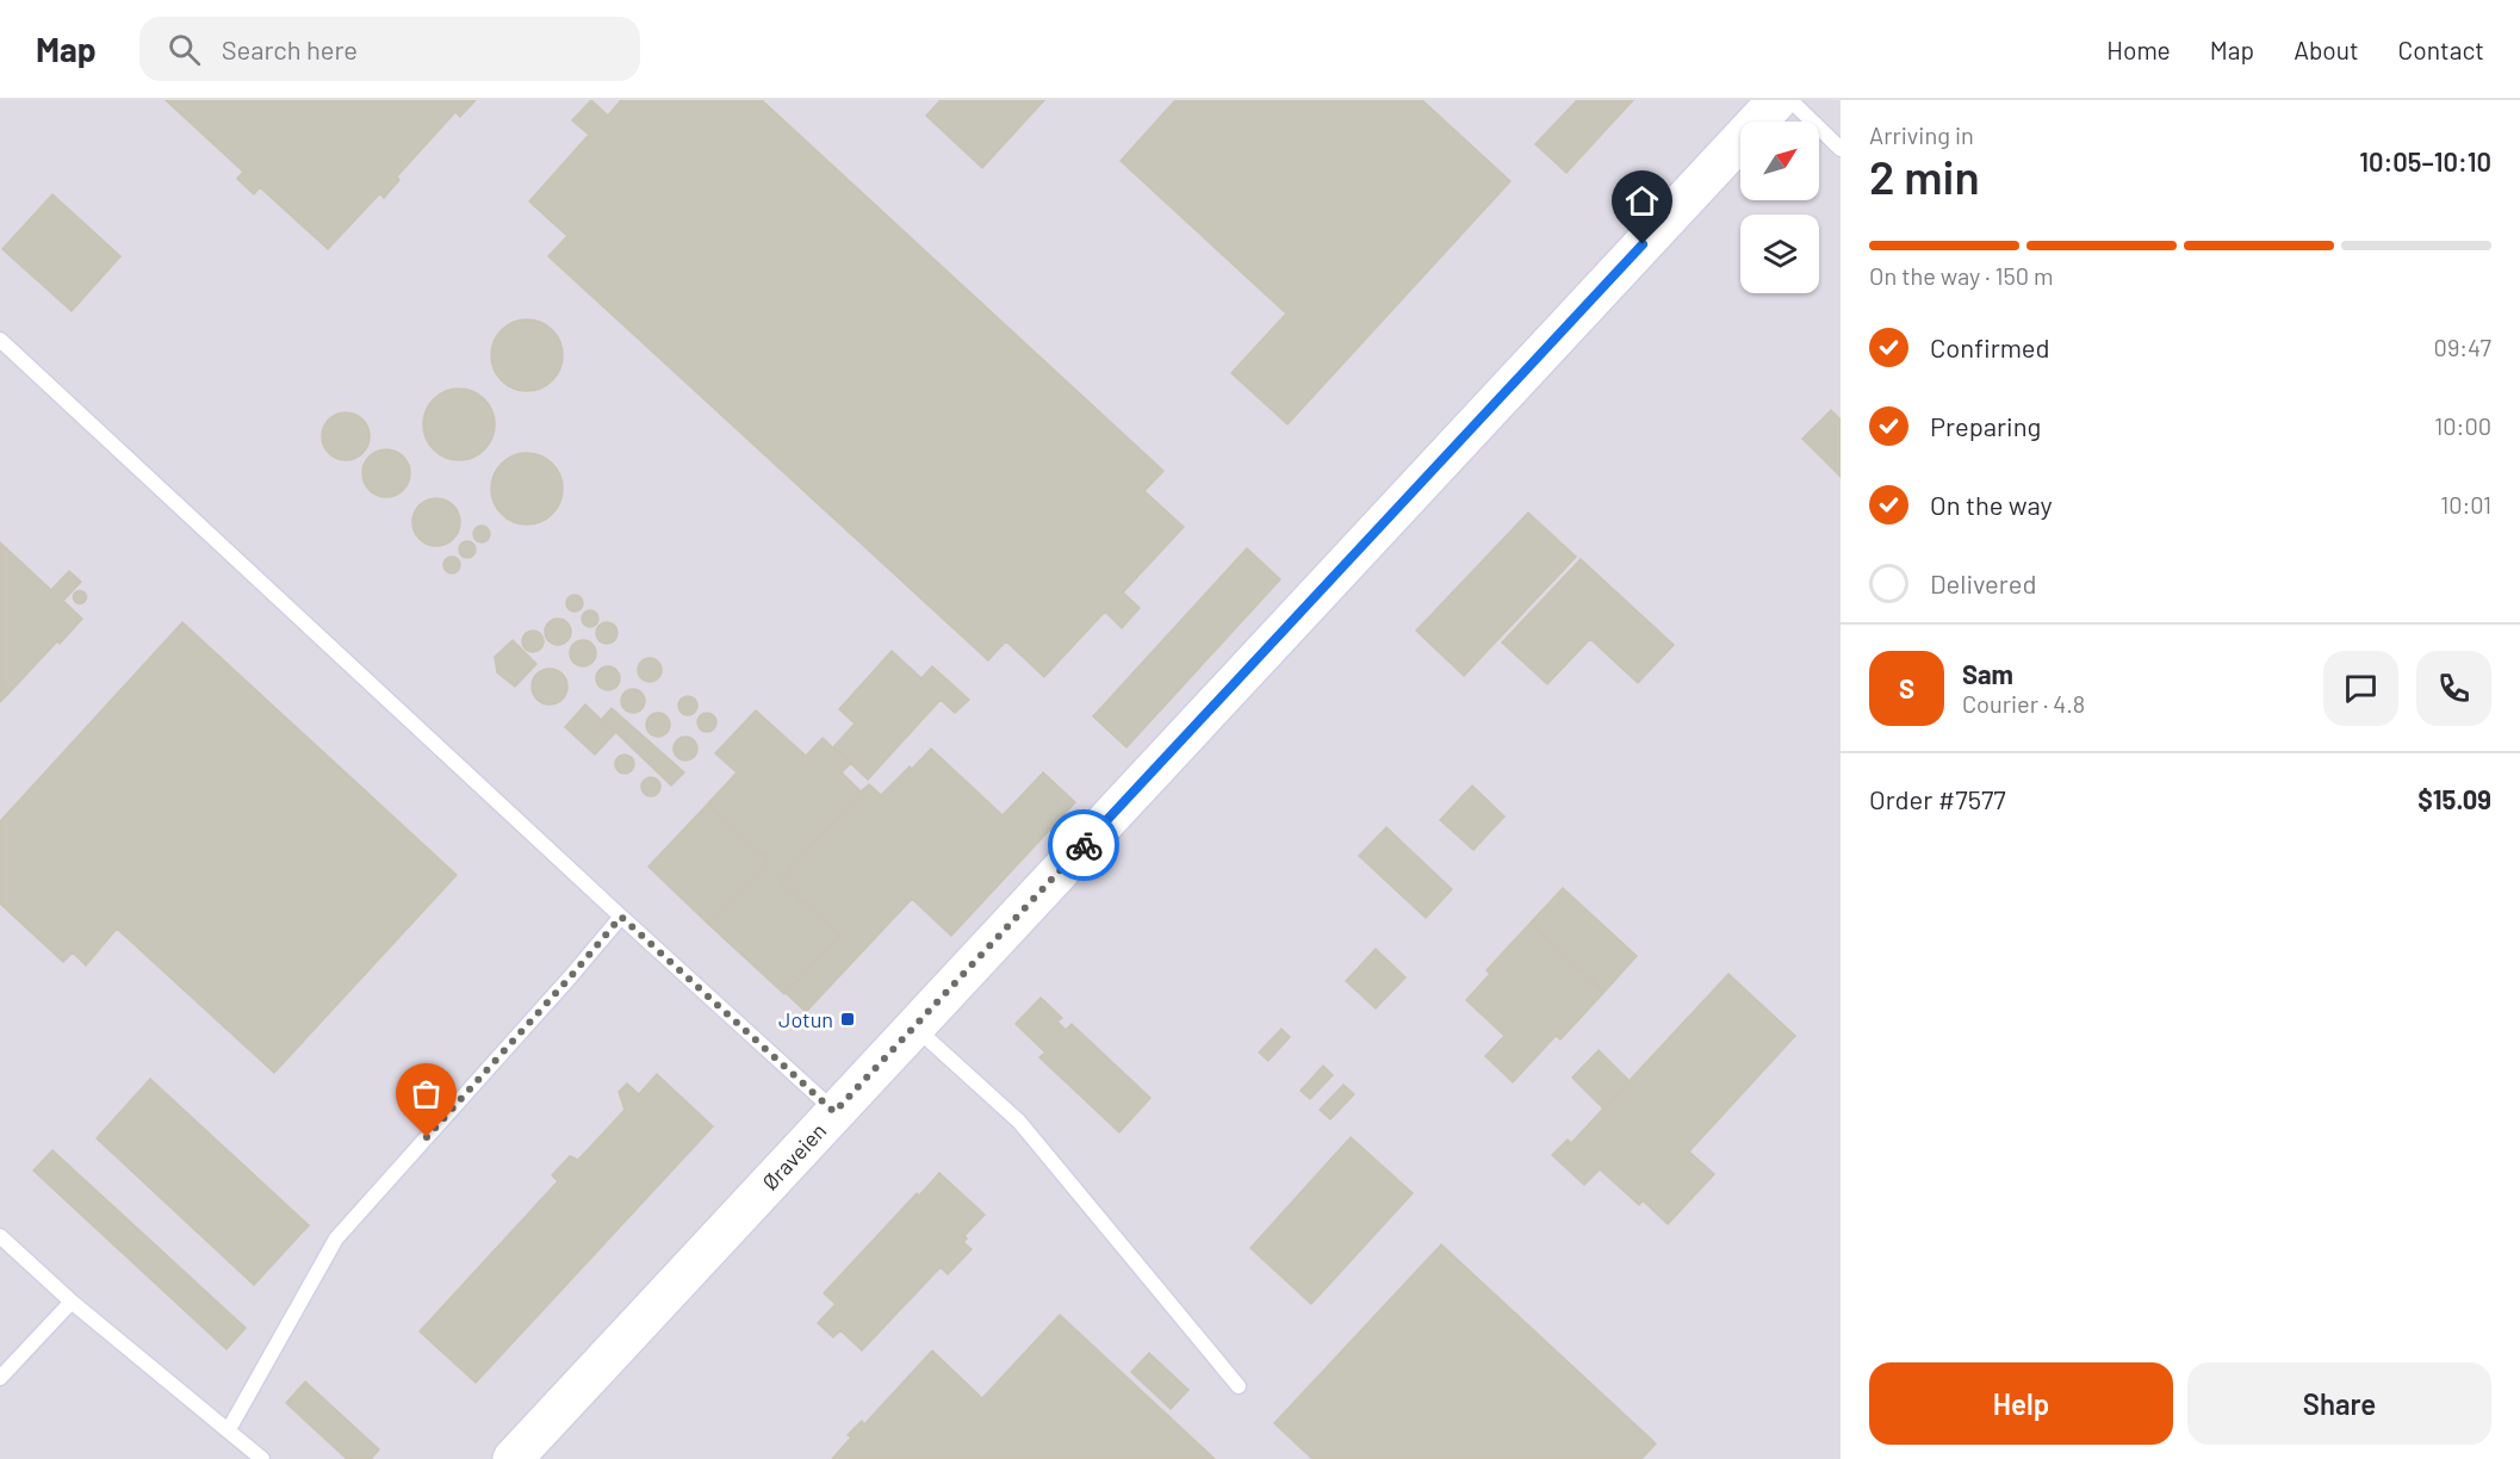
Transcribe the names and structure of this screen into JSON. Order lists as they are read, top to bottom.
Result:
{
  "streets": {
    "street": ["Øraveien"]
  },
  "places": {
    "transit": ["Jotun"]
  },
  "north": "top right",
  "page": {
    "header": "Map",
    "search": "Search here",
    "nav": [
      "Home",
      "Map",
      "About",
      "Contact"
    ],
    "heading": ["2 min", "Arriving in", "10:05–10:10"],
    "panel": [
      "Sam",
      "Courier · 4.8",
      "Order #7577",
      "$15.09"
    ],
    "bar": "On the way · 150 m",
    "list": [
      ["Confirmed", "09:47"],
      ["Preparing", "10:00"],
      ["On the way", "10:01"],
      "Delivered"
    ],
    "round": "S",
    "buttons": ["Help", "Share"]
  }
}
